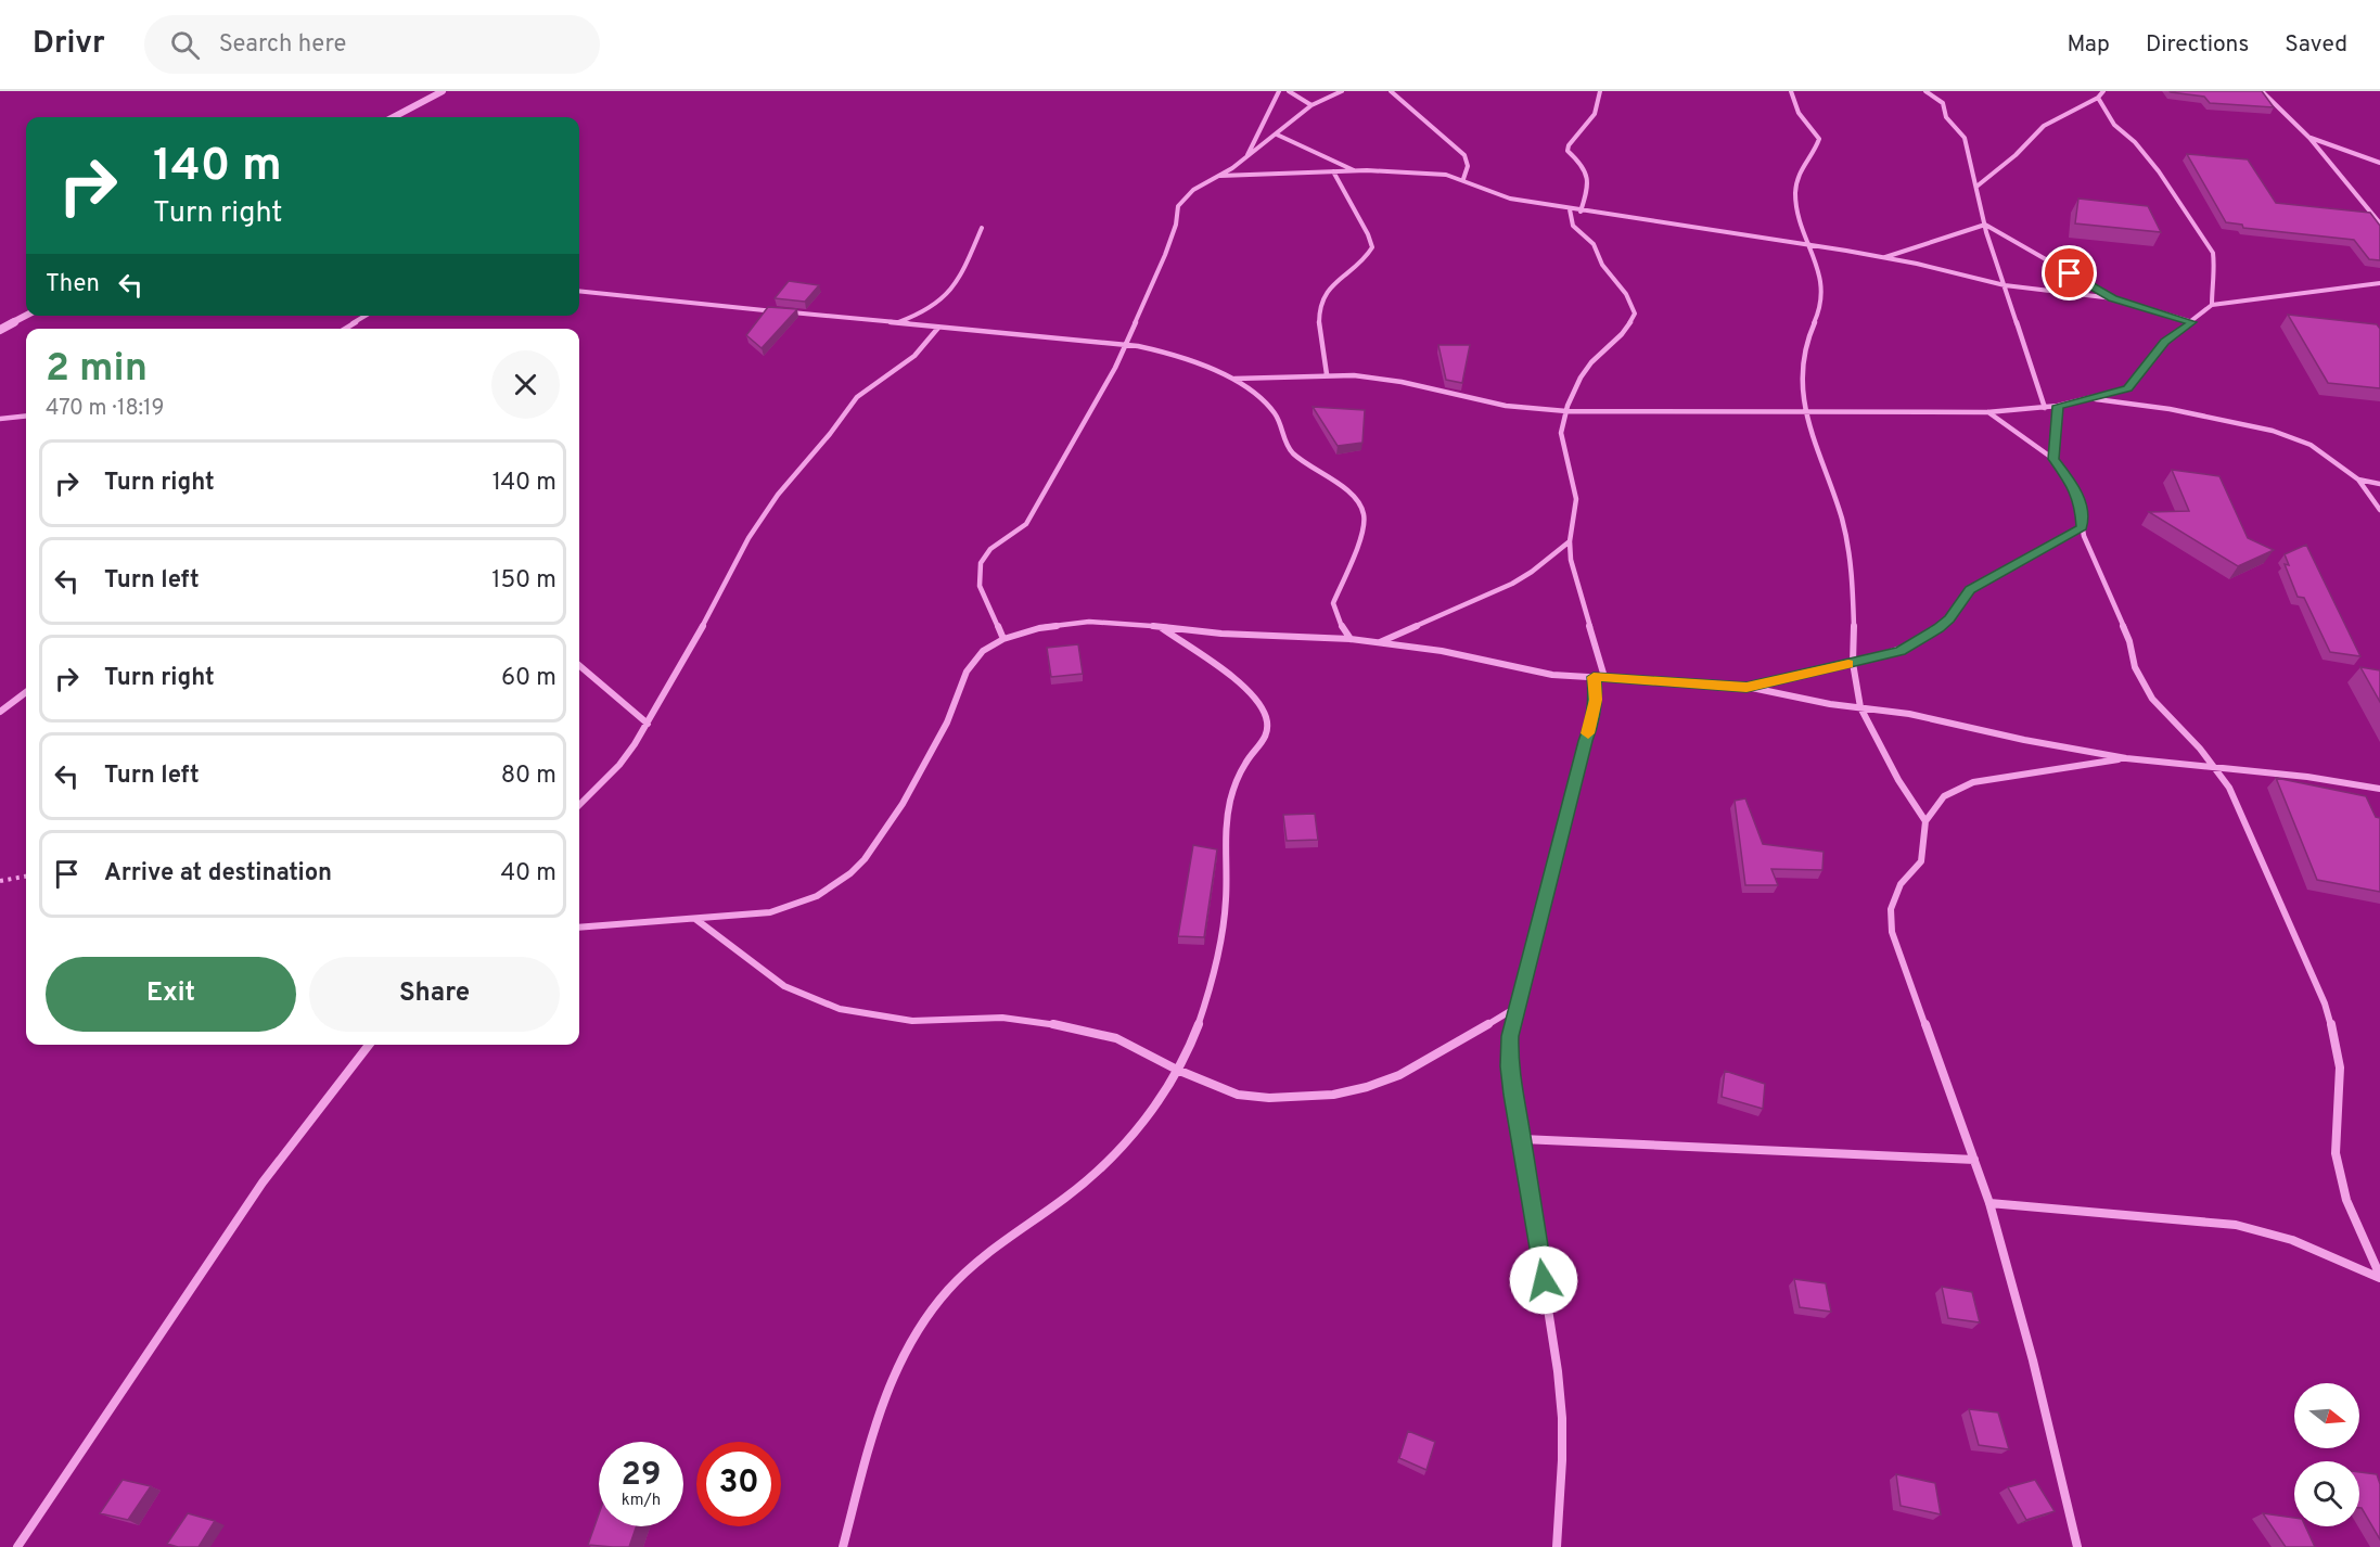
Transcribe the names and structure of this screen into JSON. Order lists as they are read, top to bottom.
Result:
{
  "north": "right",
  "page": {
    "header": "Drivr",
    "search": "Search here",
    "nav": ["Map", "Directions", "Saved"],
    "turn": ["140 m", "Turn right"],
    "then": "Then",
    "heading": ["2 min", "470 m · 18:19"],
    "list": [
      {
        "name": "Turn right",
        "value": "140 m"
      },
      {
        "name": "Turn left",
        "value": "150 m"
      },
      {
        "name": "Turn right",
        "value": "60 m"
      },
      {
        "name": "Turn left",
        "value": "80 m"
      },
      {
        "name": "Arrive at destination",
        "value": "40 m"
      }
    ],
    "buttons": ["Exit", "Share"],
    "speed": "29 km/h",
    "limit": "30"
  }
}
